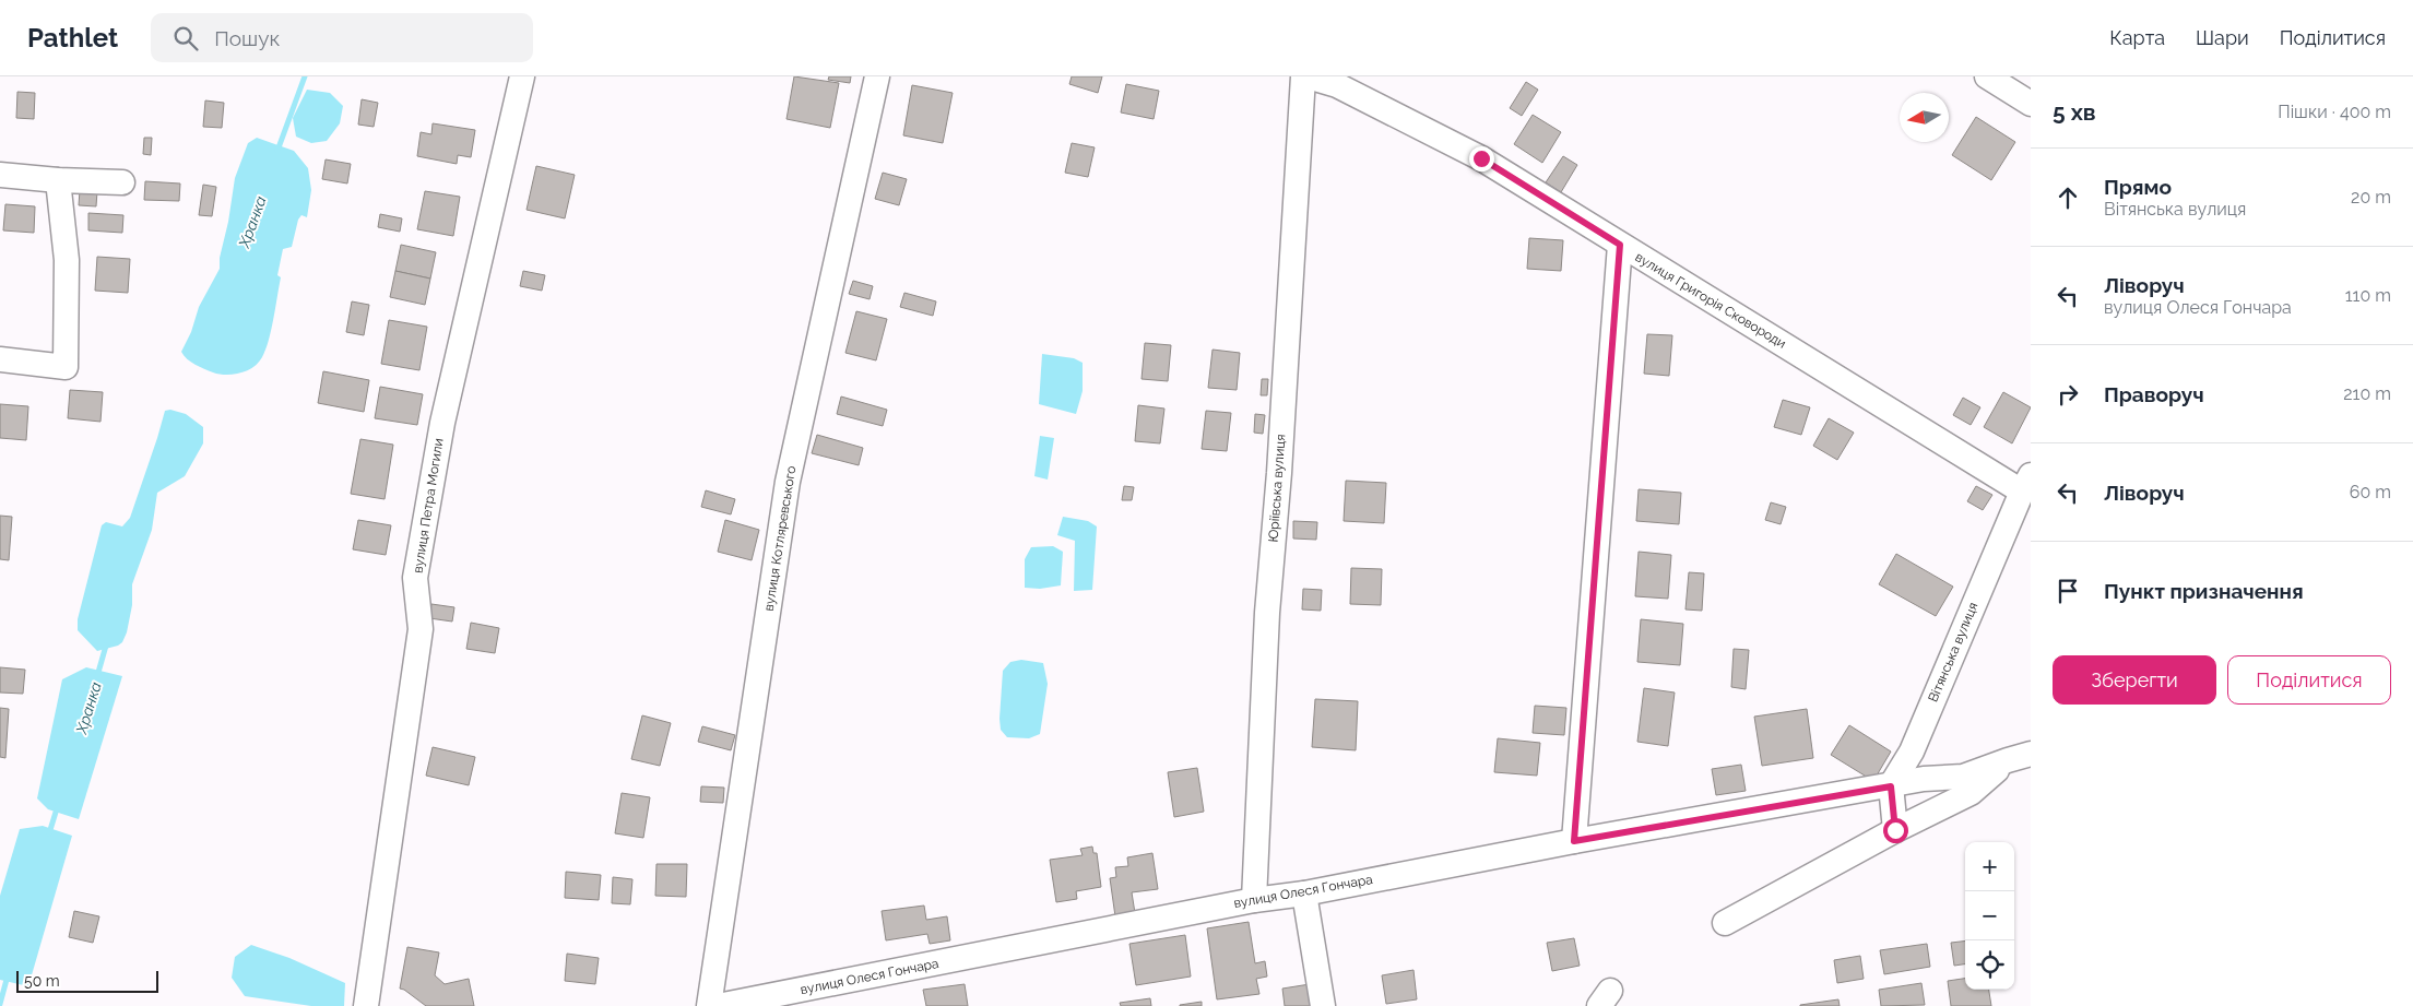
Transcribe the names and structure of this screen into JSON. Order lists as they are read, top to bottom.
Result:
{
  "streets": {
    "street": [
      "вулиця Григорія Сковороди",
      "Юріївська вулиця",
      "вулиця Петра Могили",
      "вулиця Котляревського",
      "Вітянська вулиця",
      "вулиця Олеся Гончара"
    ]
  },
  "crossings": [
    ["вулиця Григорія Сковороди", "Юріївська вулиця"],
    ["вулиця Григорія Сковороди", "Вітянська вулиця"],
    ["Юріївська вулиця", "вулиця Олеся Гончара"],
    ["Вітянська вулиця", "вулиця Олеся Гончара"]
  ],
  "water": ["Хранка"],
  "scale_bar": "50 m",
  "north": "left",
  "page": {
    "header": "Pathlet",
    "search": "Пошук",
    "nav": ["Карта", "Шари", "Поділитися"],
    "heading": ["5 хв", "Пішки · 400 m"],
    "list": [
      ["Прямо", "Вітянська вулиця", "20 m"],
      ["Ліворуч", "вулиця Олеся Гончара", "110 m"],
      ["Праворуч", "210 m"],
      ["Ліворуч", "60 m"],
      "Пункт призначення"
    ],
    "buttons": ["Зберегти", "Поділитися"],
    "map_buttons": ["+", "−"],
    "scale": "50 m"
  }
}
